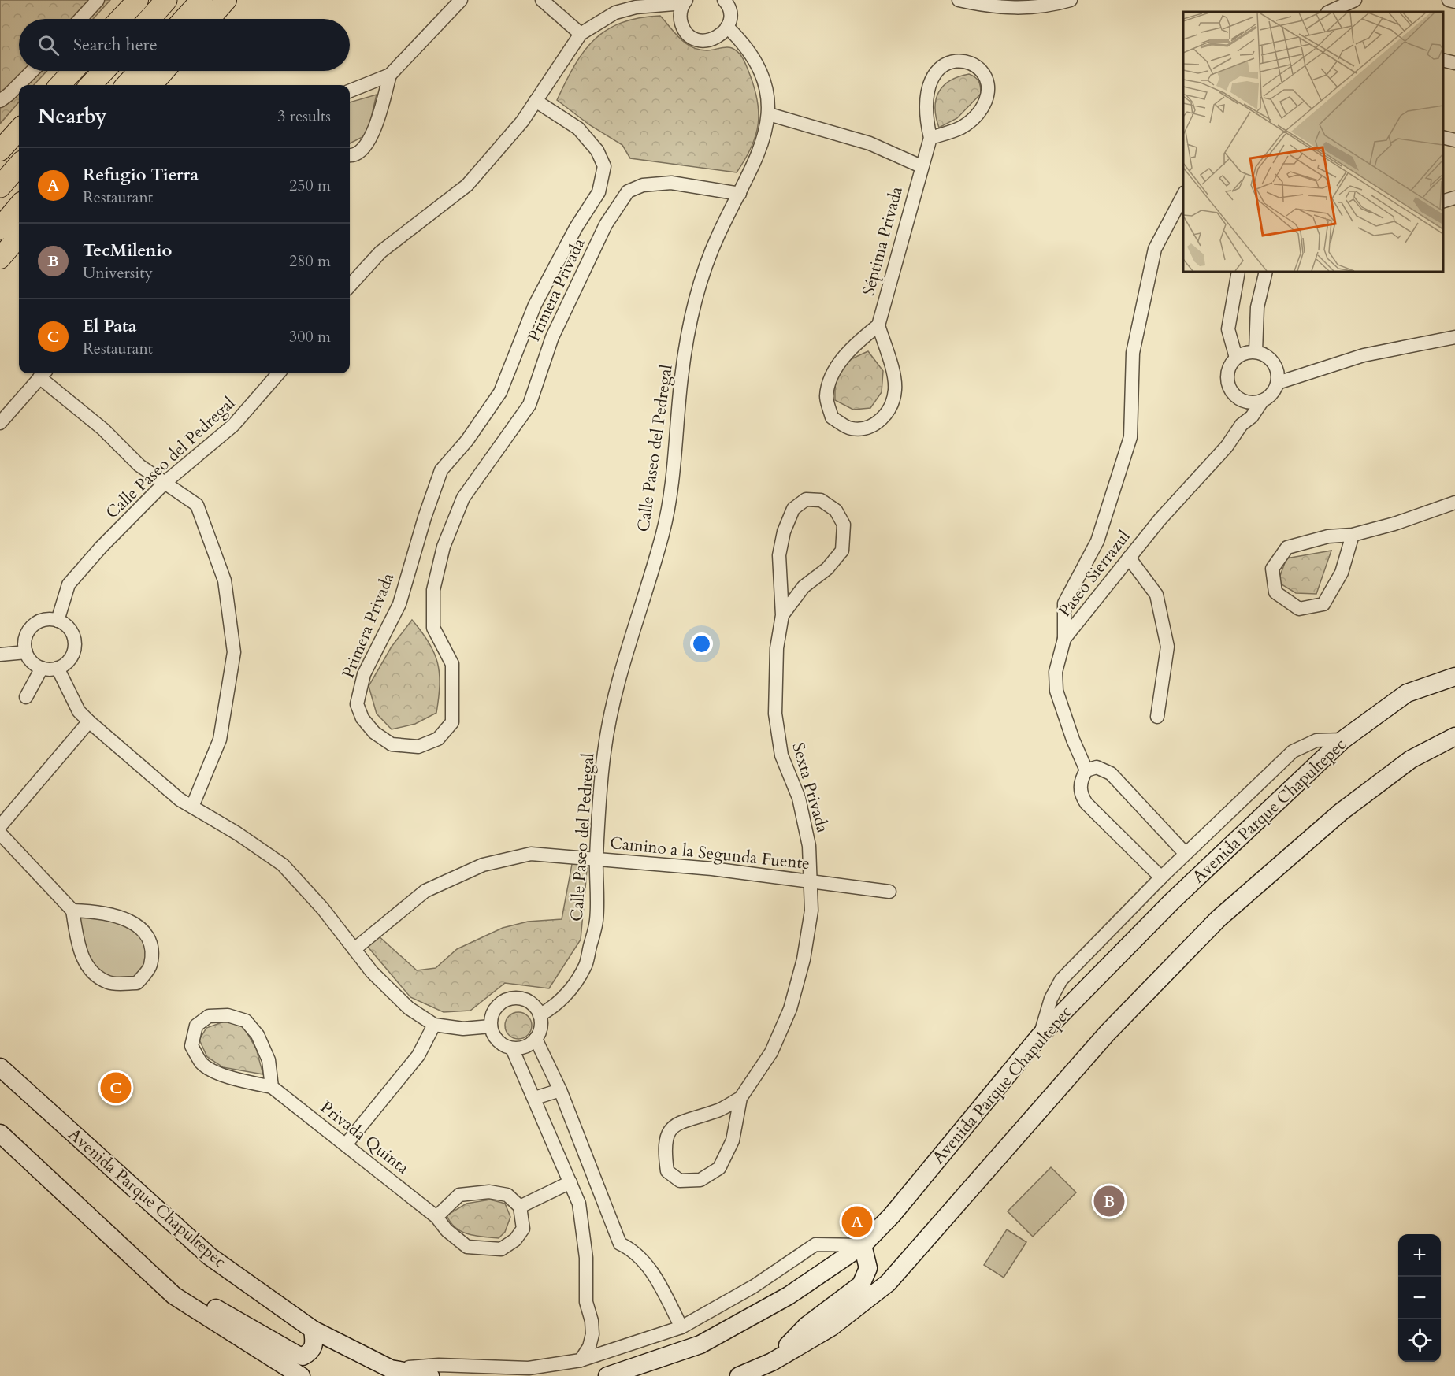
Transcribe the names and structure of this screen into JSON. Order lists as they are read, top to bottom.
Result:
{
  "streets": {
    "main road": ["Avenida Parque Chapultepec"],
    "street": [
      "Séptima Privada",
      "Primera Privada",
      "Calle Paseo del Pedregal",
      "Paseo Sierrazul",
      "Sexta Privada",
      "Camino a la Segunda Fuente",
      "Privada Quinta"
    ]
  },
  "crossings": [
    ["Primera Privada", "Calle Paseo del Pedregal"],
    ["Calle Paseo del Pedregal", "Camino a la Segunda Fuente"],
    ["Sexta Privada", "Camino a la Segunda Fuente"]
  ],
  "page": {
    "search": "Search here",
    "heading": ["Nearby", "3 results"],
    "list": [
      {
        "mark": "A",
        "name": "Refugio Tierra",
        "note": "Restaurant",
        "value": "250 m"
      },
      {
        "mark": "B",
        "name": "TecMilenio",
        "note": "University",
        "value": "280 m"
      },
      {
        "mark": "C",
        "name": "El Pata",
        "note": "Restaurant",
        "value": "300 m"
      }
    ],
    "pins": ["C", "B", "A"],
    "map_buttons": ["+", "−"]
  }
}
